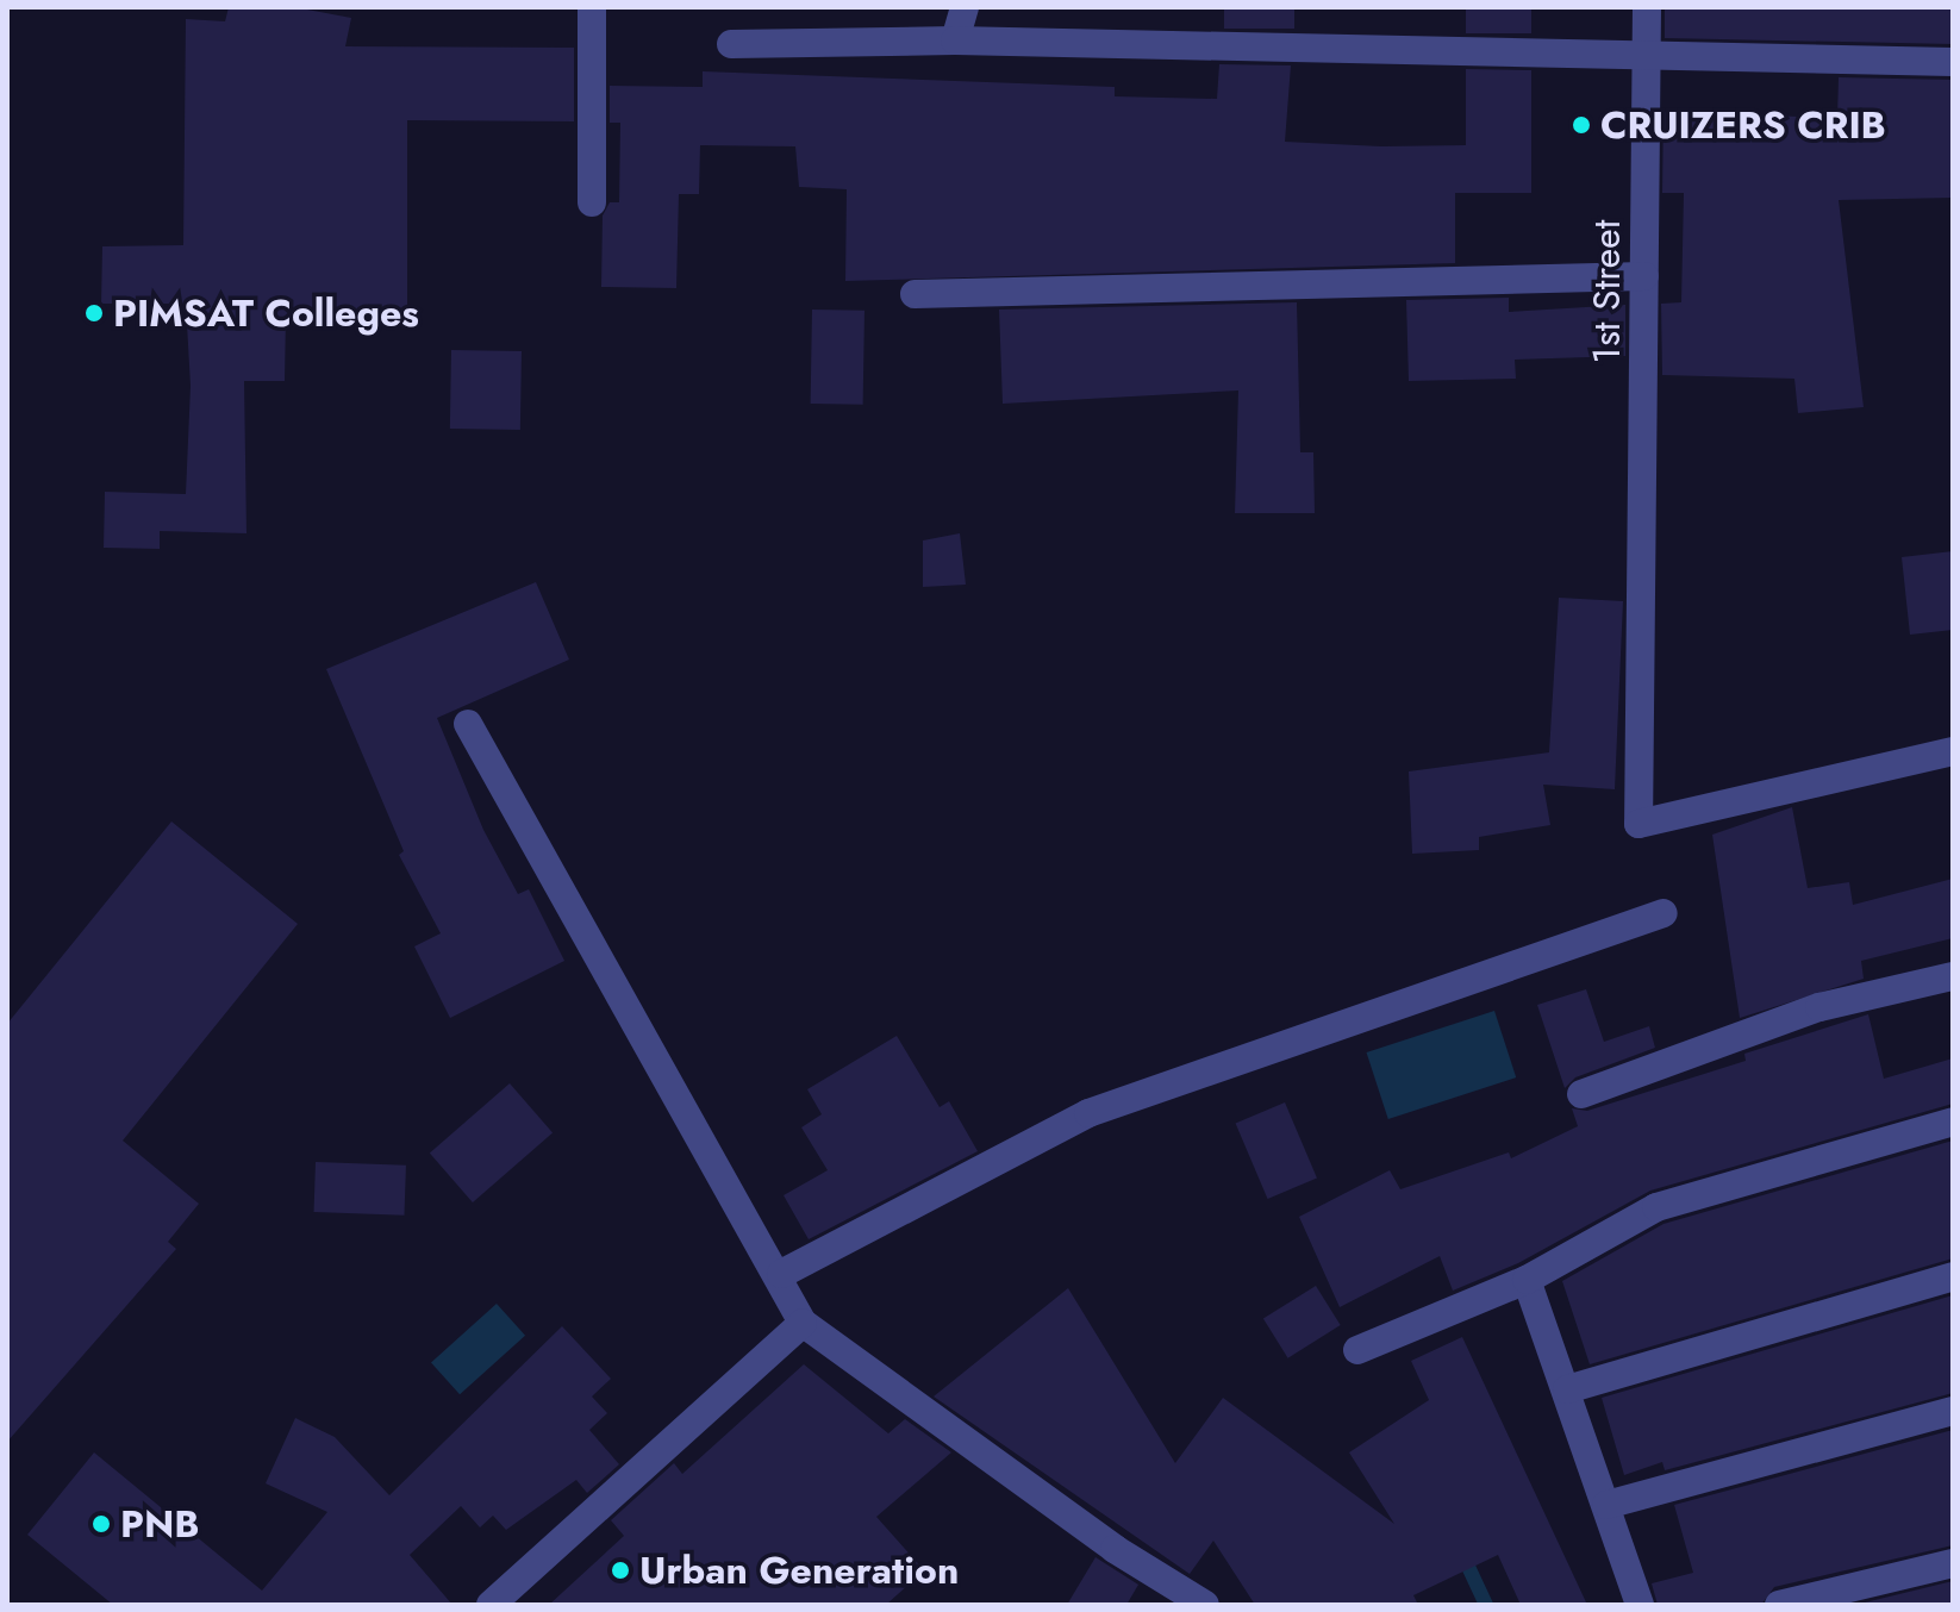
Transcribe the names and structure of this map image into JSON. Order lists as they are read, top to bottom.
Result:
{
  "streets": {
    "street": ["1st Street"]
  },
  "places": [
    "CRUIZERS CRIB",
    "PIMSAT Colleges",
    "PNB",
    "Urban Generation"
  ]
}
